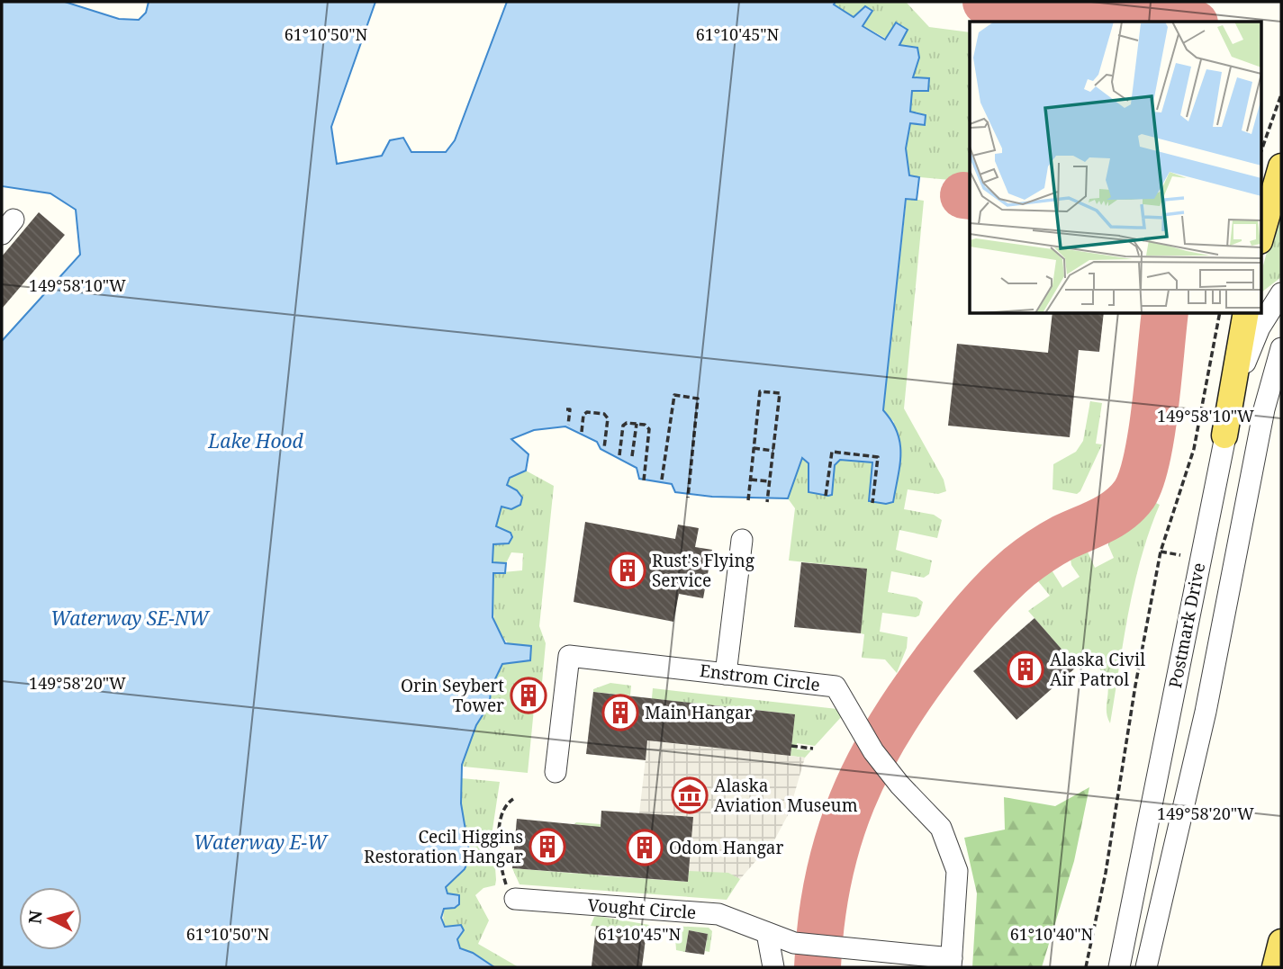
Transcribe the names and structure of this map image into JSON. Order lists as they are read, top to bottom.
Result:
{
  "streets": {
    "street": ["Postmark Drive", "Enstrom Circle", "Vought Circle"]
  },
  "crossings": [
    ["Enstrom Circle", "Vought Circle"]
  ],
  "water": ["Lake Hood", "Waterway SE-NW", "Waterway E-W"],
  "places": {
    "building": [
      "Rust's Flying Service",
      "Alaska Civil Air Patrol",
      "Orin Seybert Tower",
      "Main Hangar",
      "Cecil Higgins Restoration Hangar",
      "Odom Hangar"
    ],
    "museum": ["Alaska Aviation Museum"]
  },
  "north": "left",
  "coordinates": [
    "61°10'50\"N",
    "61°10'45\"N",
    "149°58'10\"W",
    "149°58'20\"W",
    "61°10'40\"N"
  ]
}
